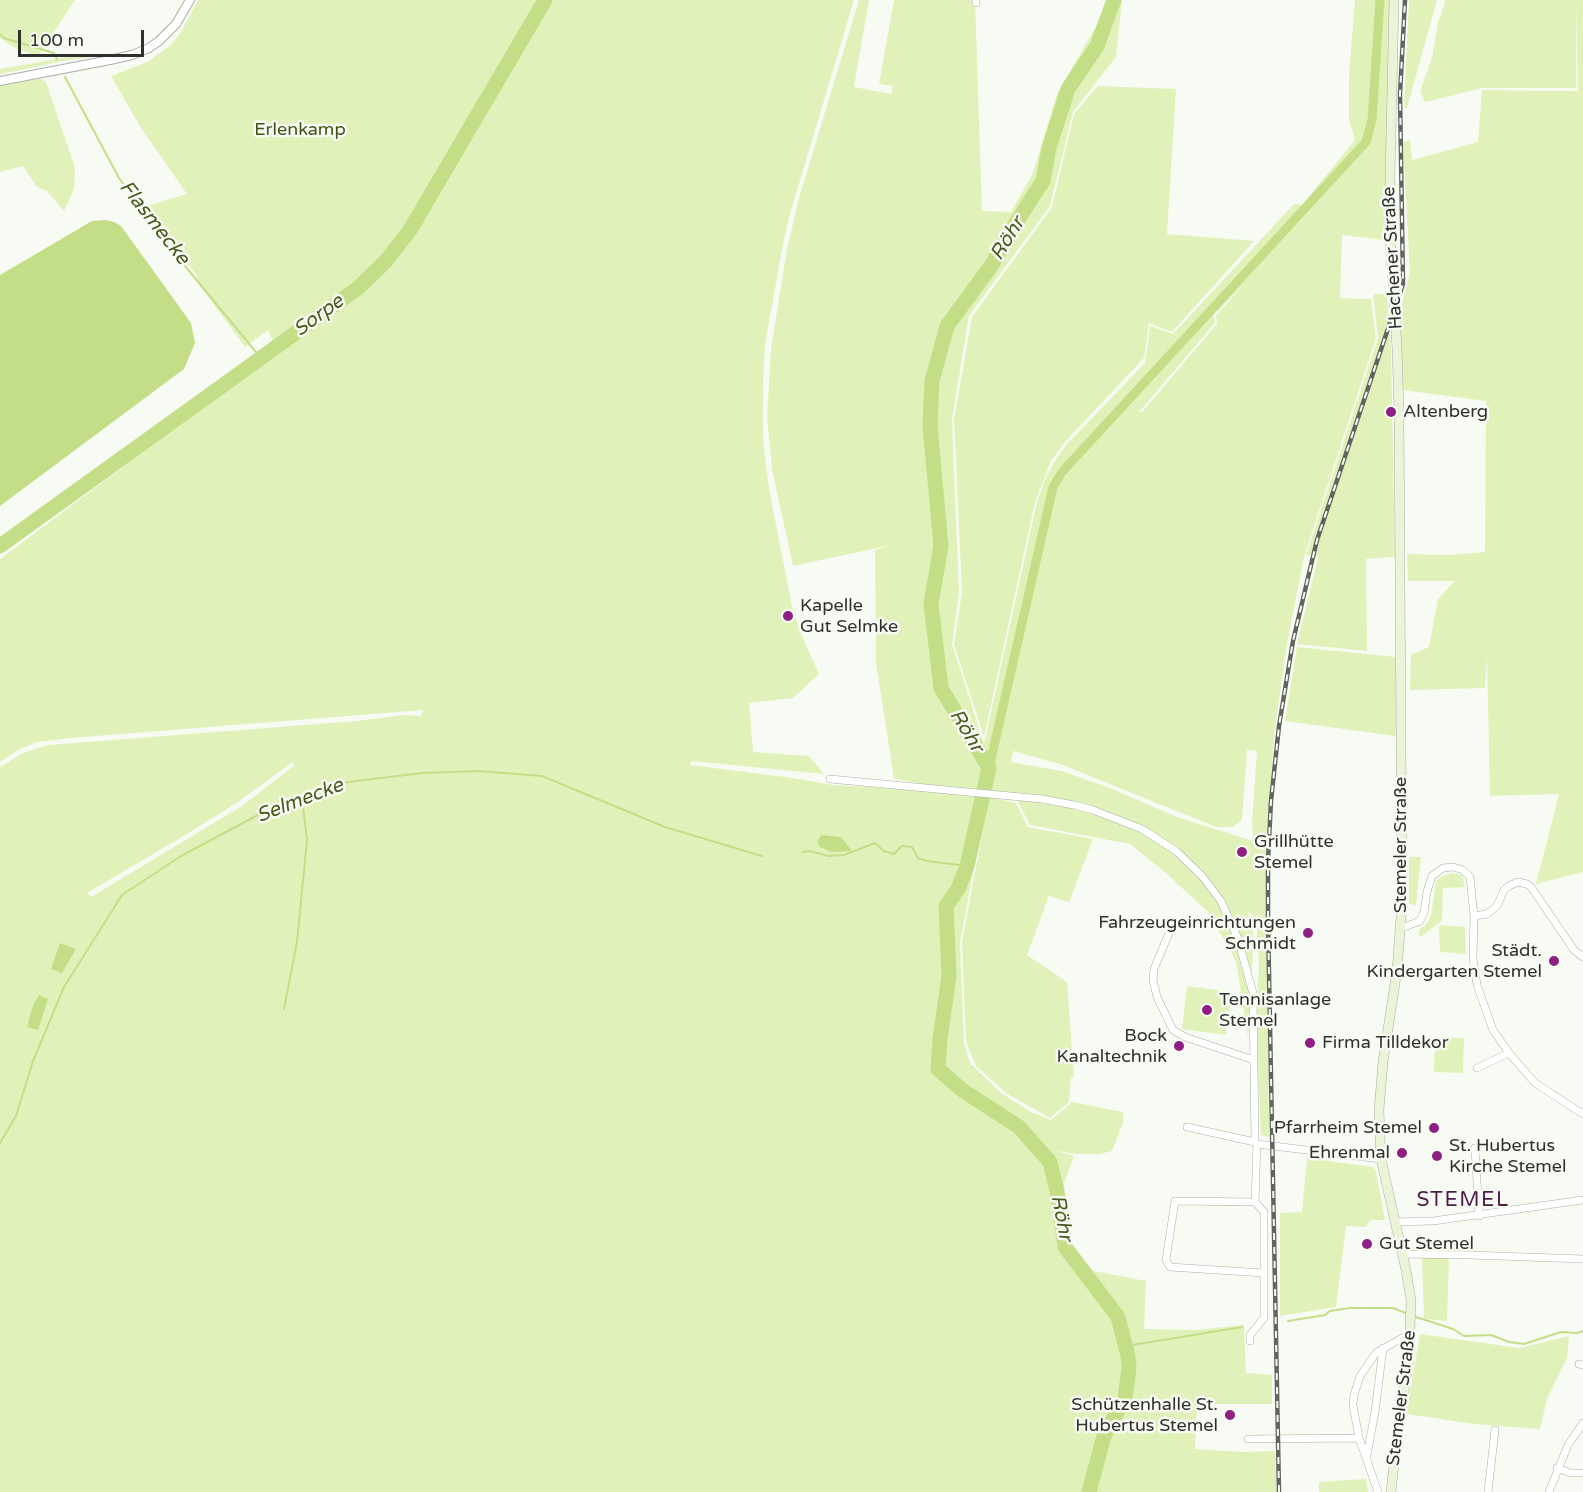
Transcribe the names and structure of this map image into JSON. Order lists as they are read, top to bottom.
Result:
{
  "streets": {
    "main road": ["Hachener Straße", "Stemeler Straße"]
  },
  "crossings": [
    ["Hachener Straße", "Stemeler Straße"]
  ],
  "districts": ["STEMEL"],
  "water": [
    "Flasmecke",
    "Röhr",
    "Sorpe",
    "Selmecke"
  ],
  "parks": ["Erlenkamp"],
  "places": [
    "Altenberg",
    "Kapelle Gut Selmke",
    "Grillhütte Stemel",
    "Fahrzeugeinrichtungen Schmidt",
    "Städt. Kindergarten Stemel",
    "Tennisanlage Stemel",
    "Firma Tilldekor",
    "Bock Kanaltechnik",
    "Pfarrheim Stemel",
    "Ehrenmal",
    "St. Hubertus Kirche Stemel",
    "Gut Stemel",
    "Schützenhalle St. Hubertus Stemel"
  ],
  "scale_bar": "100 m"
}
